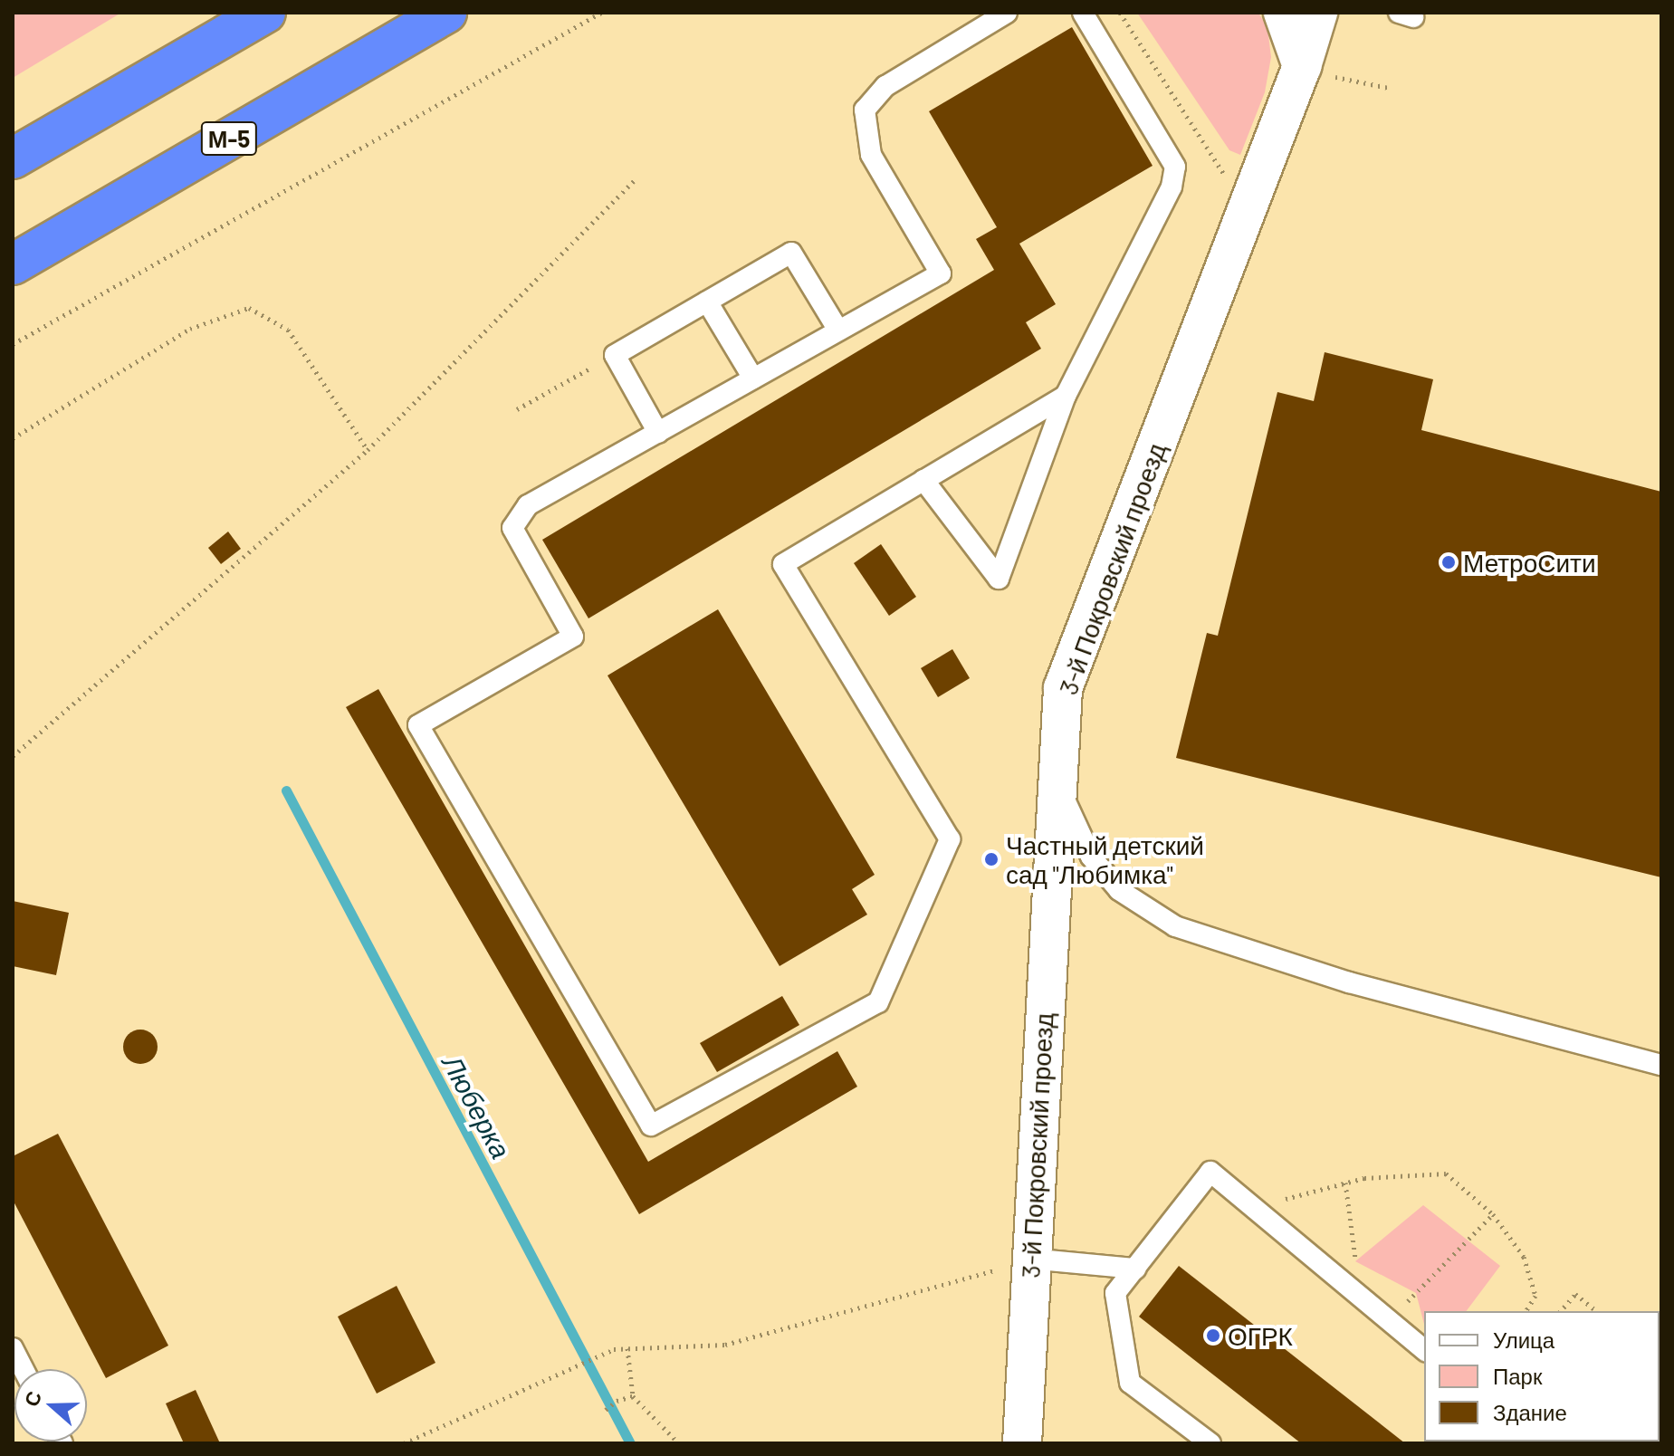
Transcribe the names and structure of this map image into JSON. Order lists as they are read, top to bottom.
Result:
{
  "streets": {
    "highway": ["М-5"],
    "street": ["3-й Покровский проезд"]
  },
  "water": ["Люберка"],
  "places": ["МетроСити", "Частный детский сад \"Любимка\"", "ОГРК"],
  "legend": ["Улица", "Парк", "Здание"],
  "north": "left"
}
